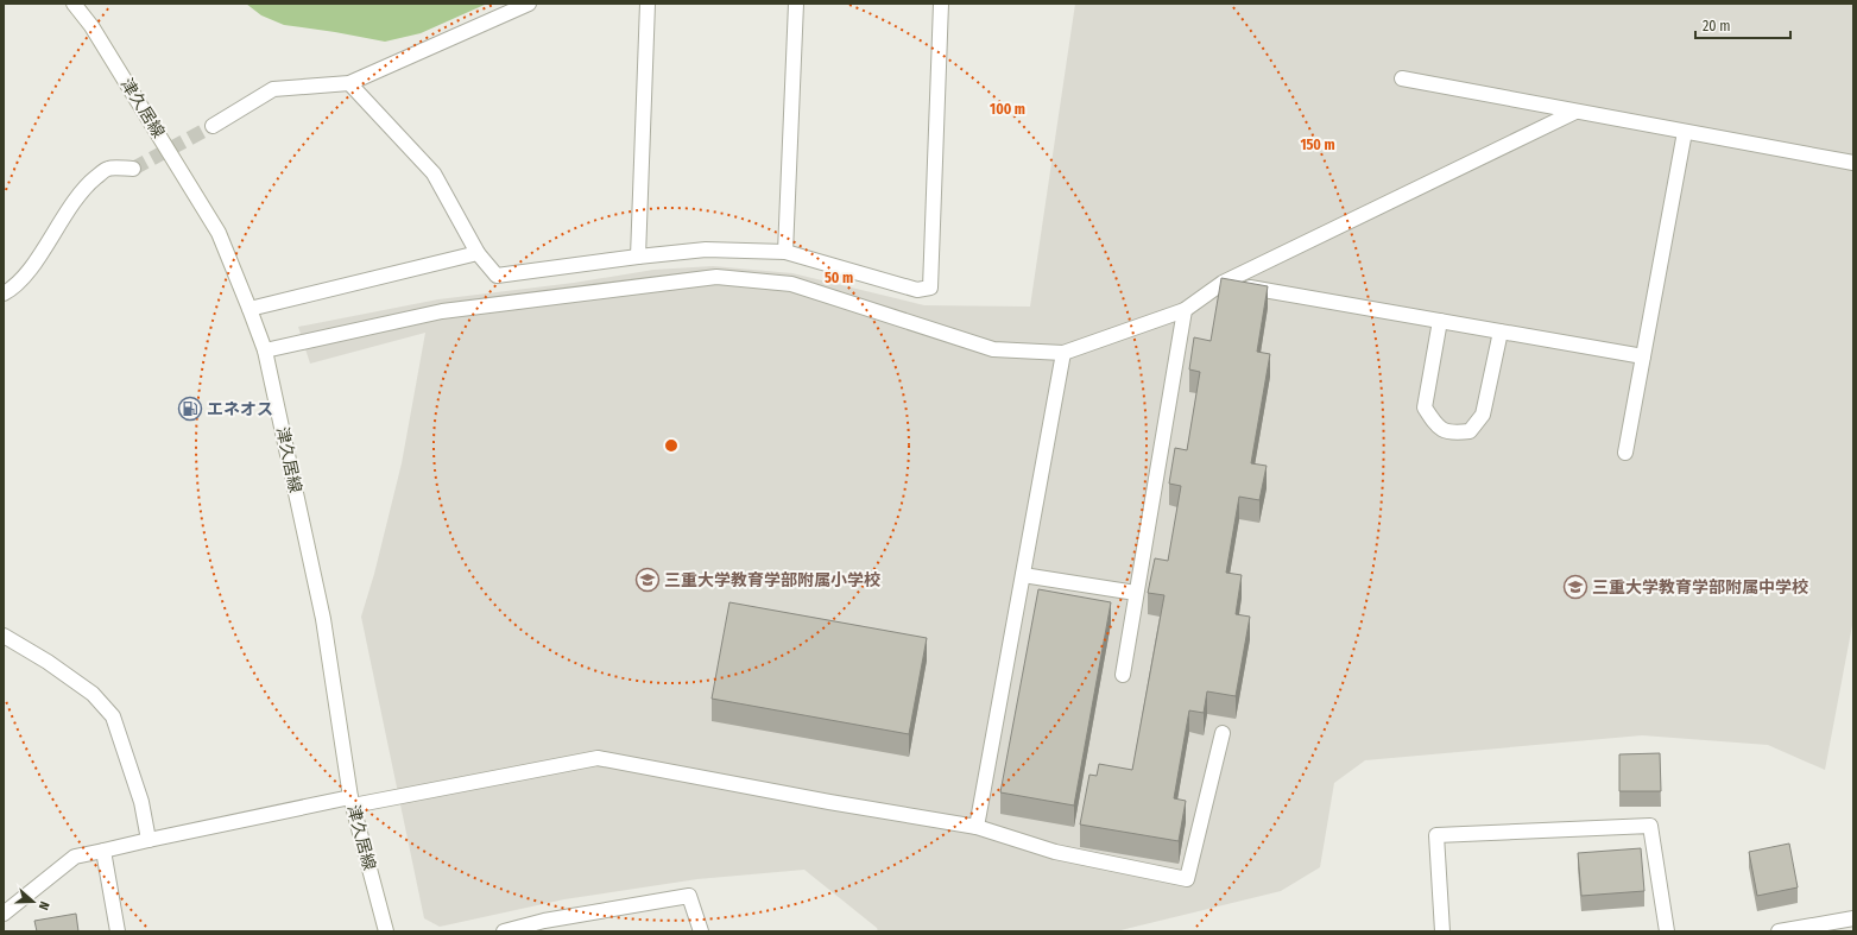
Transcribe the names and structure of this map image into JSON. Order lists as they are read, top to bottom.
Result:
{
  "streets": {
    "street": ["津久居線"]
  },
  "places": {
    "fuel station": ["エネオス"],
    "school or university": ["三重大学教育学部附属小学校", "三重大学教育学部附属中学校"]
  },
  "scale_bar": "20 m",
  "north": "right",
  "rings": ["100 m", "150 m", "50 m"]
}
